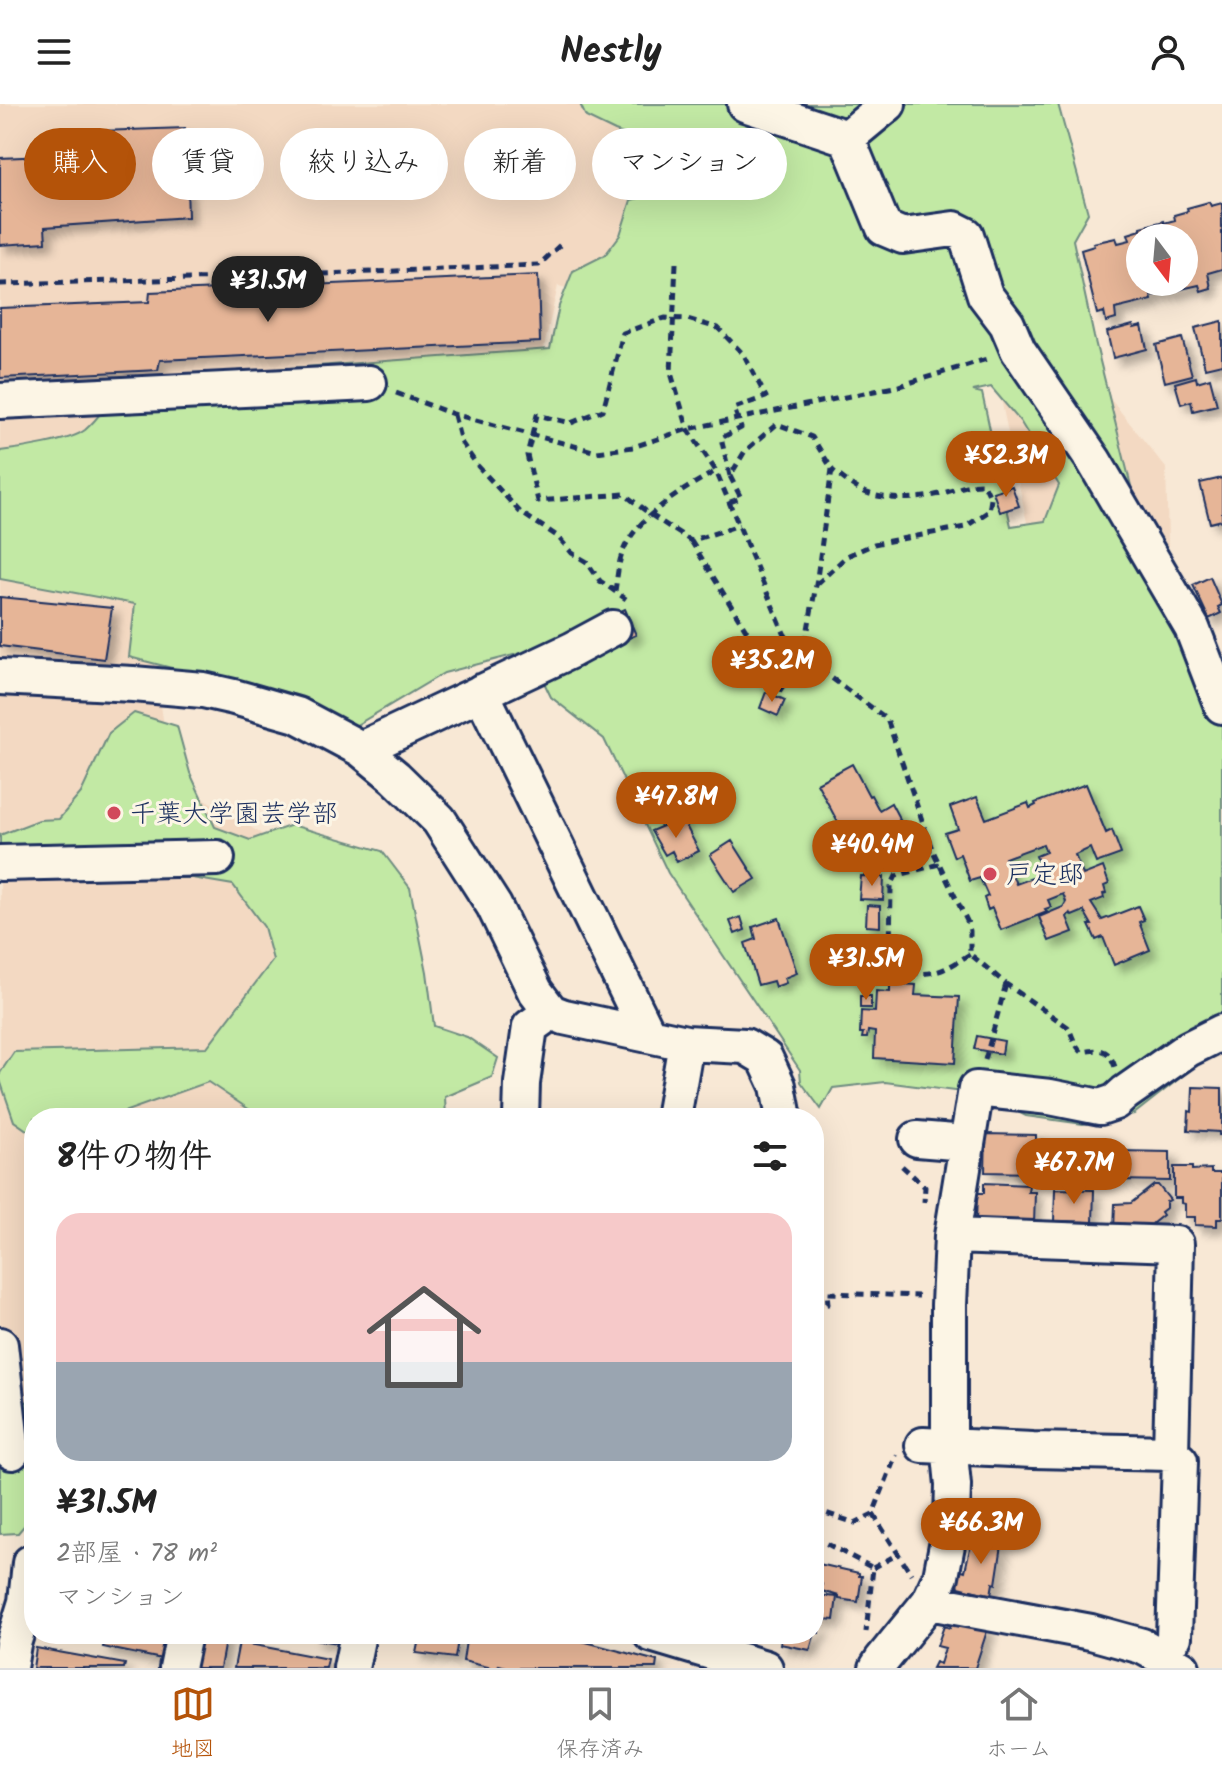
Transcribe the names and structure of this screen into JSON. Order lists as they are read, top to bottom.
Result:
{
  "places": ["千葉大学園芸学部", "戸定邸"],
  "north": "bottom",
  "page": {
    "header": "Nestly",
    "chip": [
      "購入",
      "賃貸",
      "絞り込み",
      "新着",
      "マンション"
    ],
    "price": [
      "¥31.5M",
      "¥52.3M",
      "¥35.2M",
      "¥47.8M",
      "¥40.4M",
      "¥31.5M",
      "¥67.7M",
      "¥66.3M"
    ],
    "heading": "8件の物件",
    "list": [
      {
        "name": "¥31.5M",
        "note": "2部屋 · 78 m² · マンション"
      }
    ],
    "tabs": ["地図", "保存済み", "ホーム"]
  }
}
